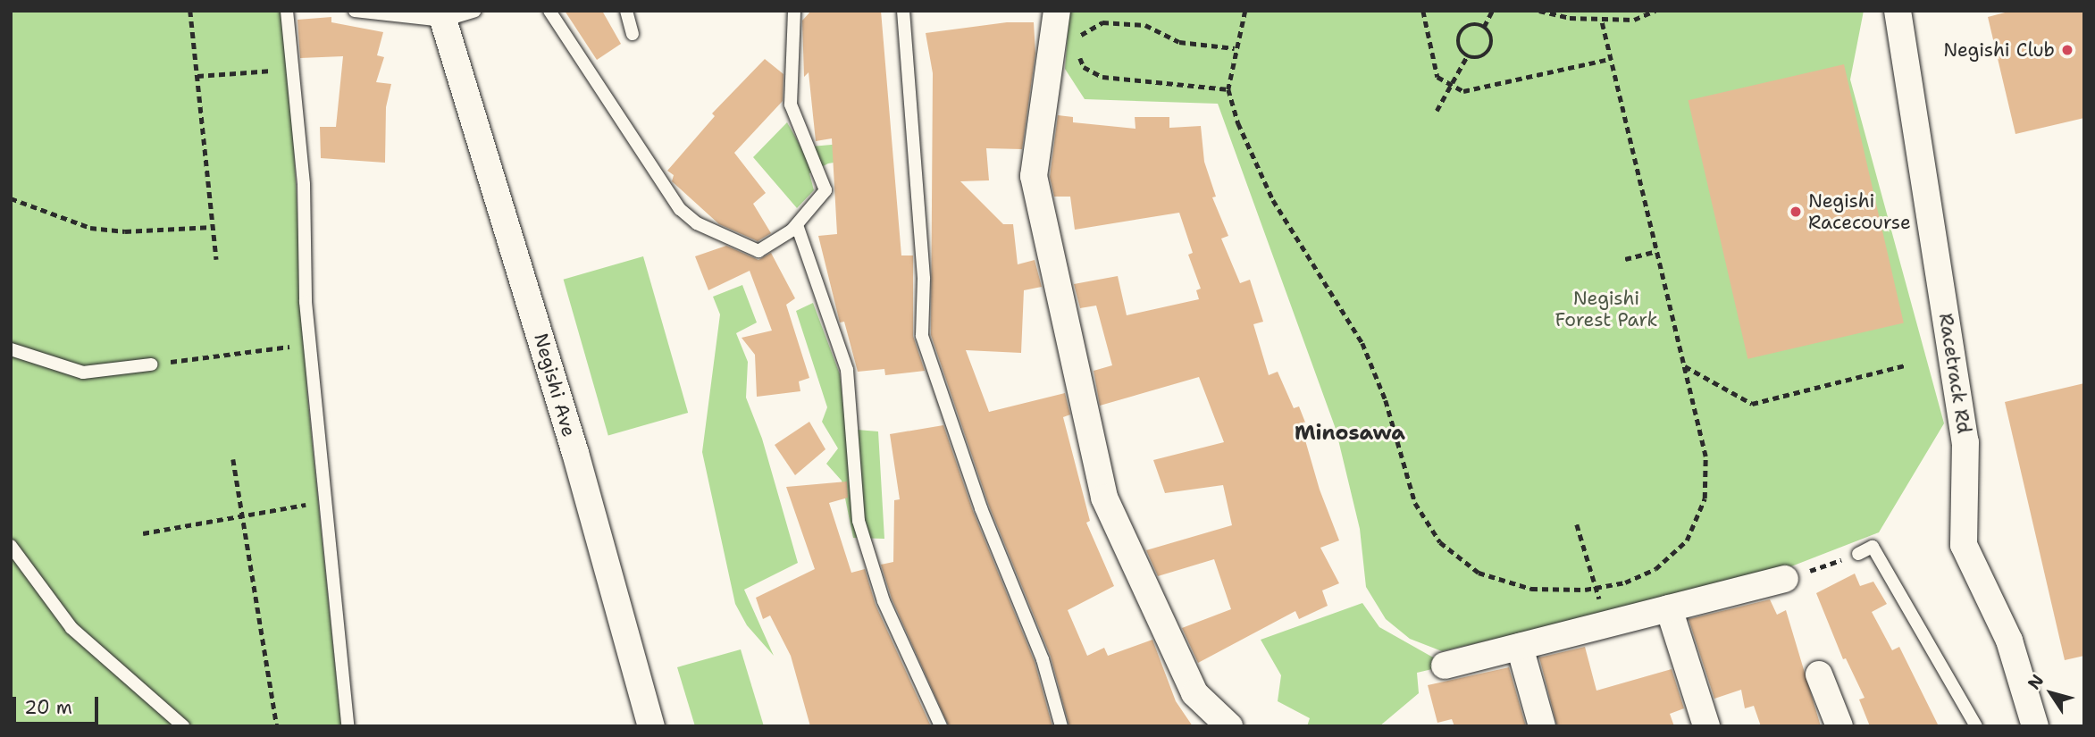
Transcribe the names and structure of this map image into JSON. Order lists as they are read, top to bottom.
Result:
{
  "streets": {
    "street": ["Racetrack Rd", "Negishi Ave"]
  },
  "districts": ["Minosawa"],
  "parks": ["Negishi Forest Park"],
  "places": ["Negishi Club", "Negishi Racecourse"],
  "scale_bar": "20 m",
  "north": "top left"
}
